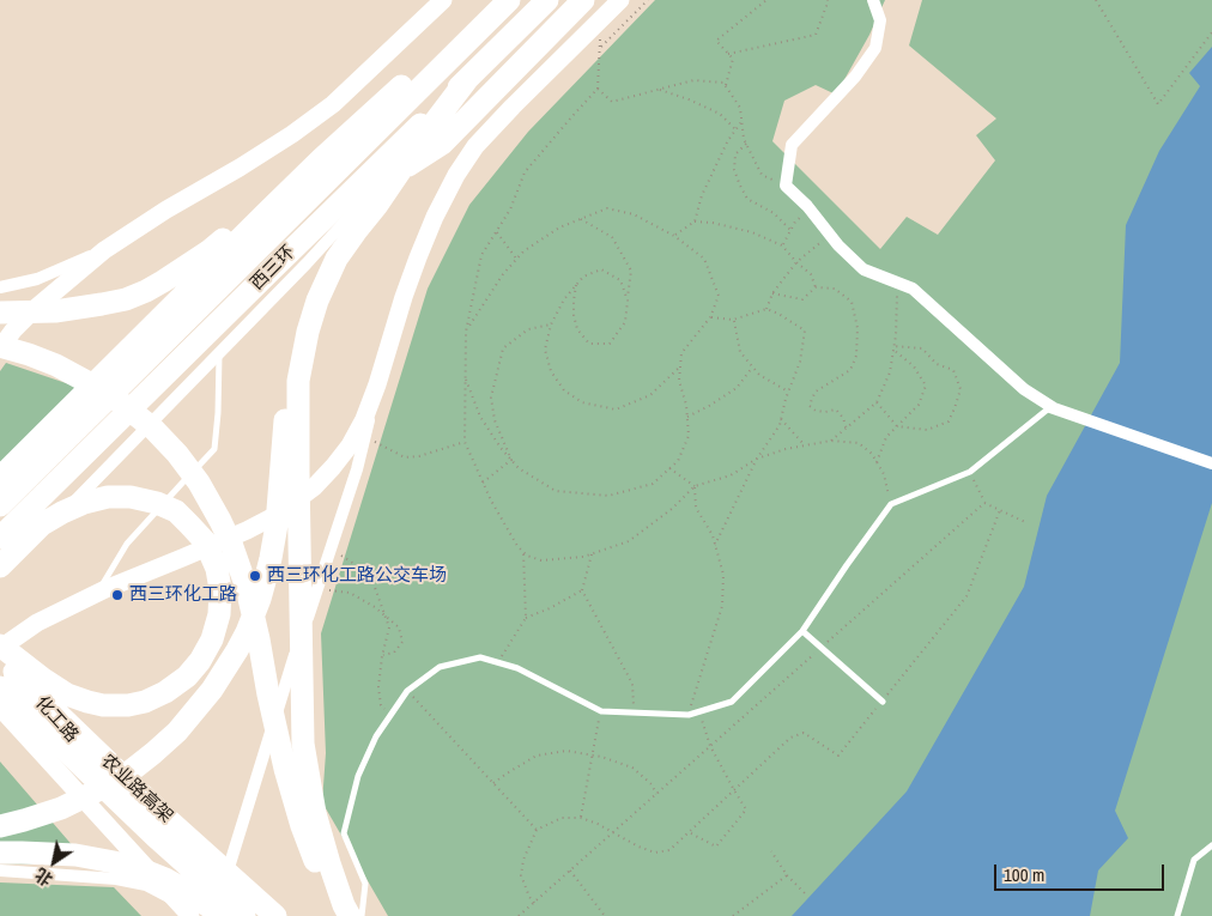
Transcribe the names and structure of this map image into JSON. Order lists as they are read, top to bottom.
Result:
{
  "streets": {
    "highway": ["西三环", "农业路高架"],
    "main road": ["化工路"]
  },
  "crossings": [
    ["化工路", "农业路高架"]
  ],
  "places": ["西三环化工路公交车场", "西三环化工路"],
  "scale_bar": "100 m",
  "north": "bottom left"
}
